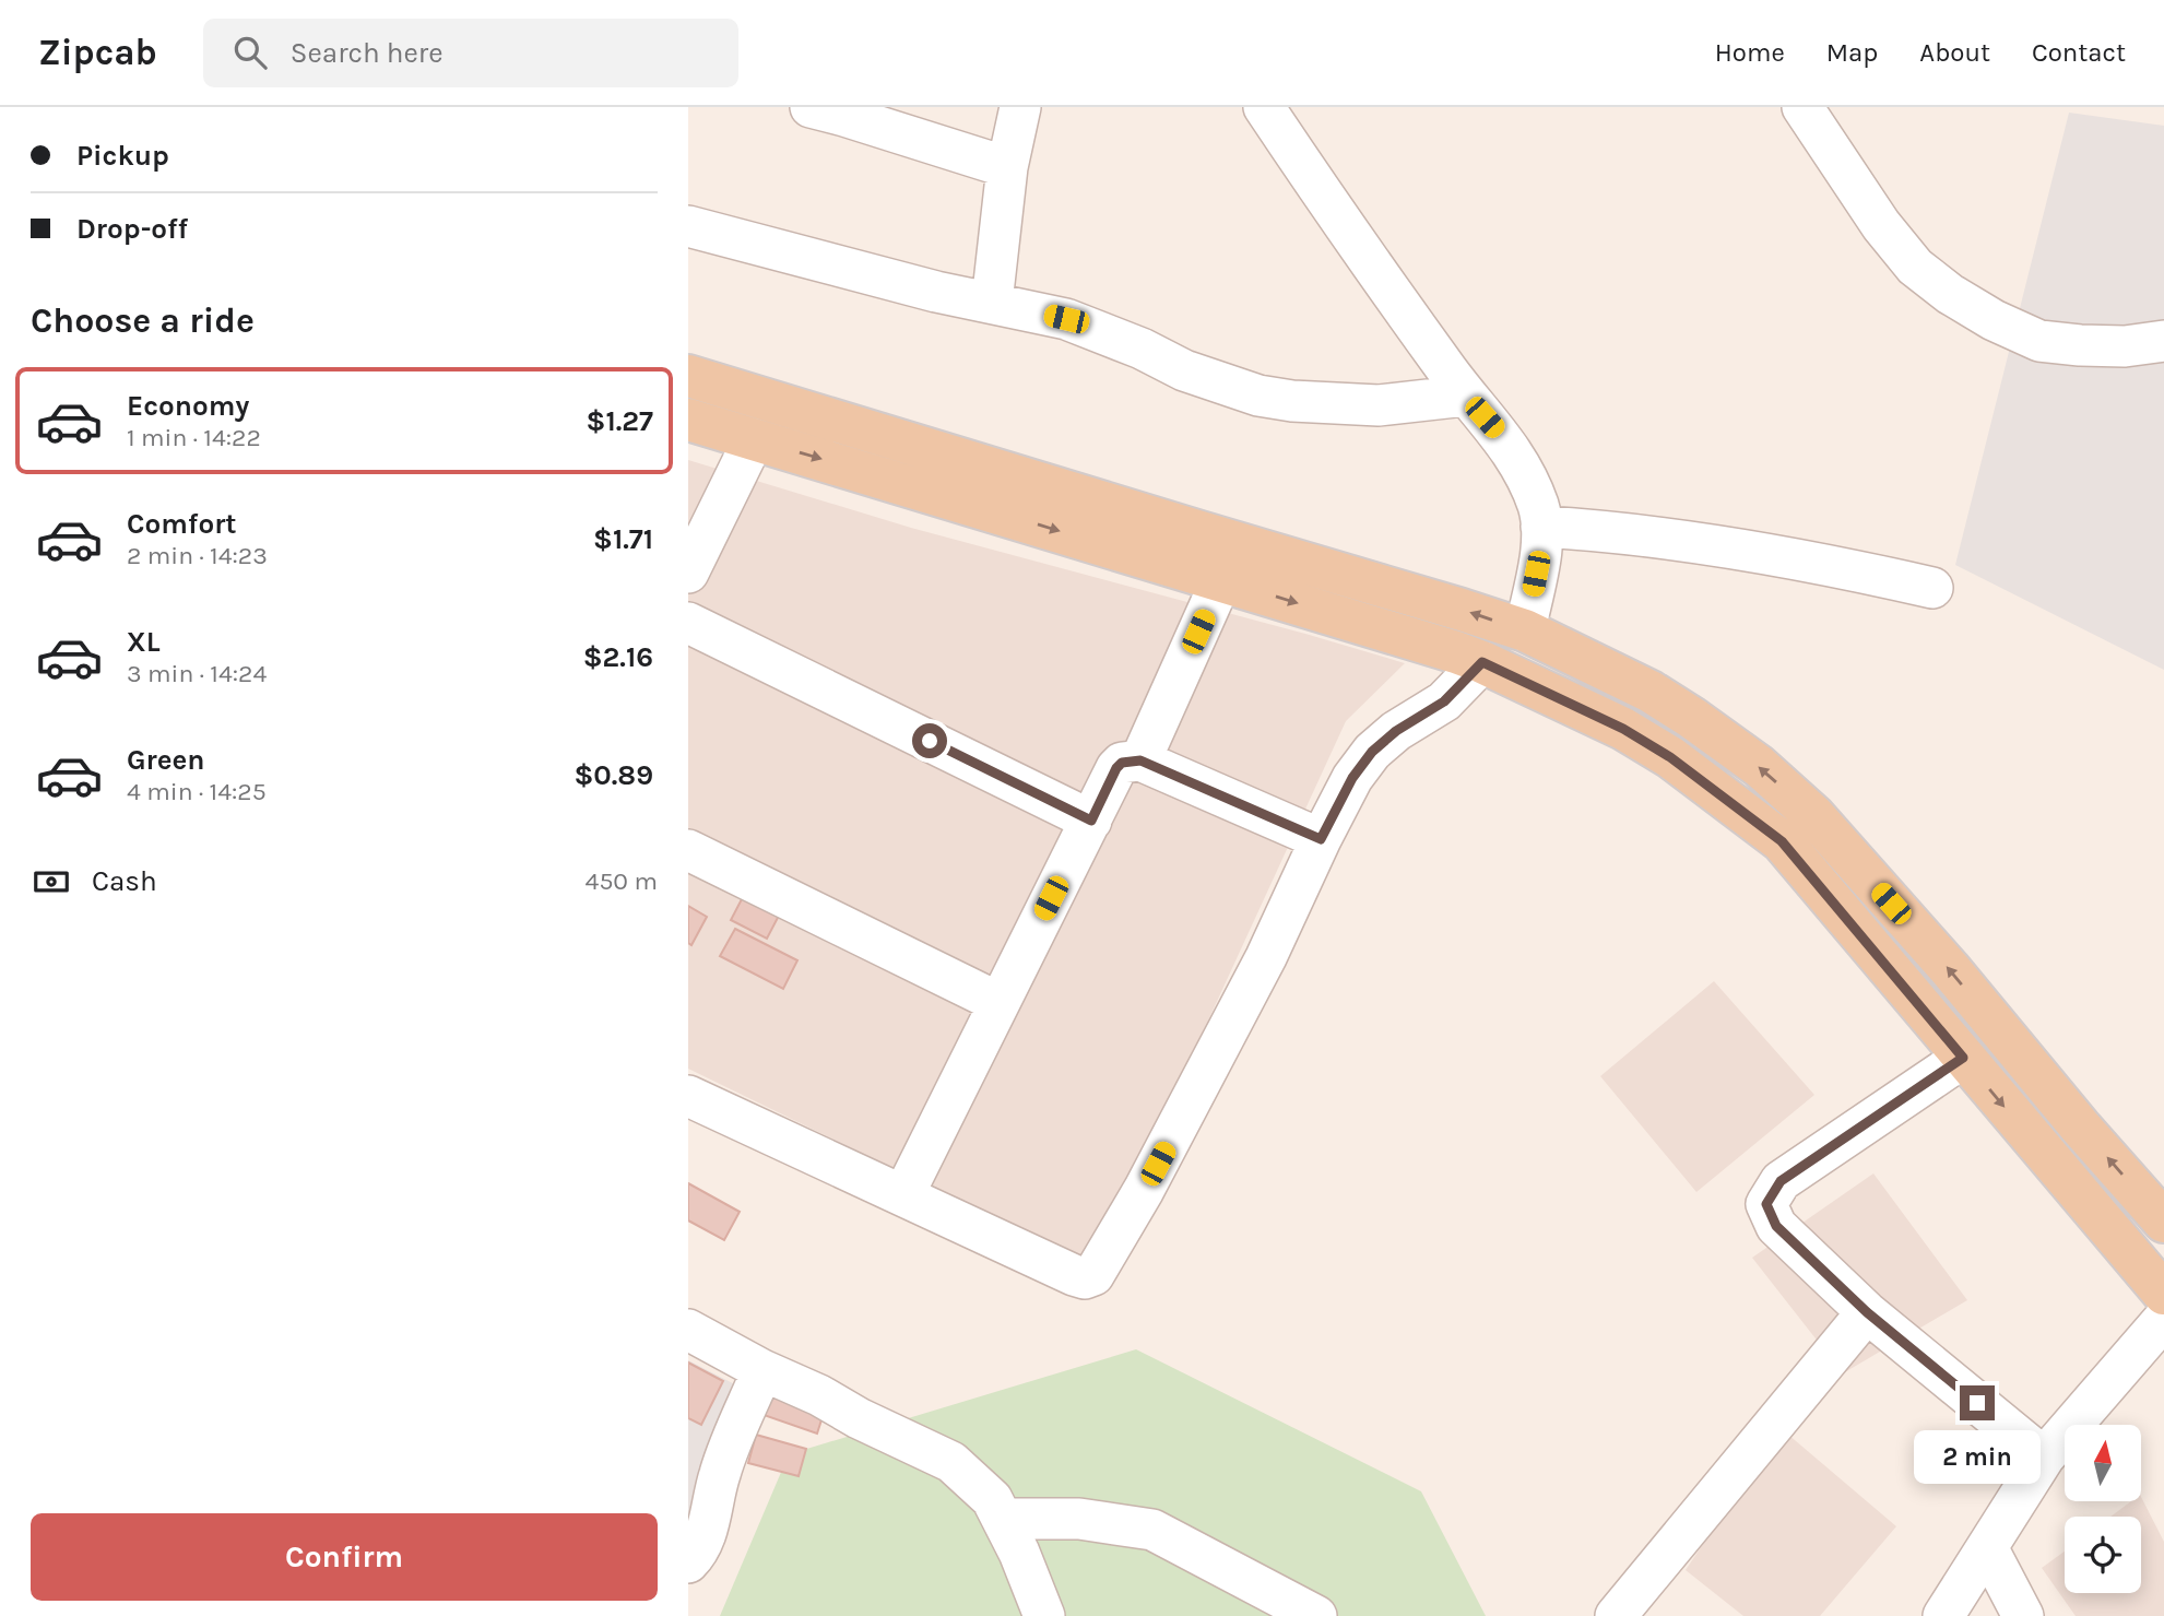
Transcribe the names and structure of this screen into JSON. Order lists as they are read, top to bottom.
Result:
{
  "north": "top",
  "page": {
    "header": "Zipcab",
    "search": "Search here",
    "nav": [
      "Home",
      "Map",
      "About",
      "Contact"
    ],
    "banner": ["Pickup", "Drop-off"],
    "heading": "Choose a ride",
    "list": [
      {
        "name": "Economy",
        "note": "1 min · 14:22",
        "value": "$1.27"
      },
      {
        "name": "Comfort",
        "note": "2 min · 14:23",
        "value": "$1.71"
      },
      {
        "name": "XL",
        "note": "3 min · 14:24",
        "value": "$2.16"
      },
      {
        "name": "Green",
        "note": "4 min · 14:25",
        "value": "$0.89"
      }
    ],
    "pay": ["Cash", "450 m"],
    "bubble": "2 min",
    "buttons": "Confirm"
  }
}
